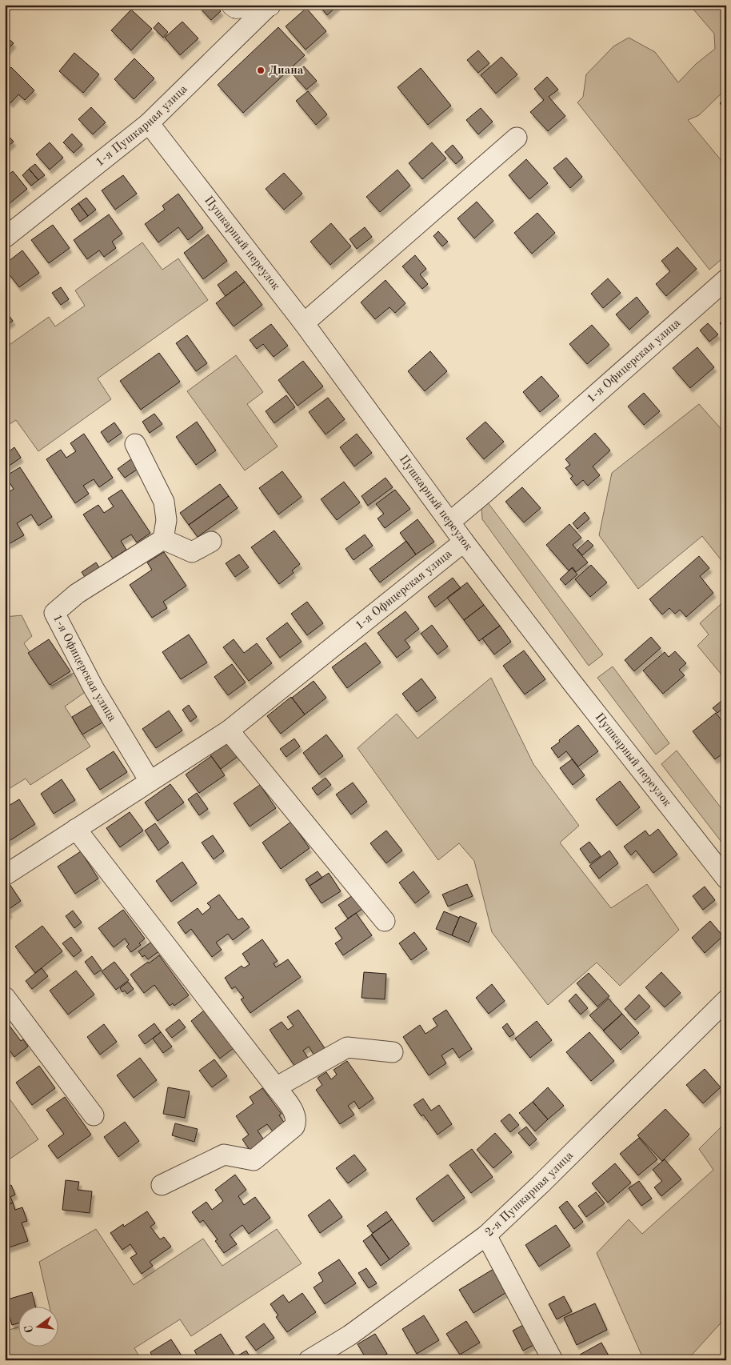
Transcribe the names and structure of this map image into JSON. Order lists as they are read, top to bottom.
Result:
{
  "streets": {
    "street": [
      "1-я Пушкарная улица",
      "Пушкарный переулок",
      "1-я Офицерская улица",
      "2-я Пушкарная улица"
    ]
  },
  "crossings": [
    ["1-я Пушкарная улица", "Пушкарный переулок"],
    ["Пушкарный переулок", "1-я Офицерская улица"]
  ],
  "places": ["Диана"],
  "north": "left"
}
